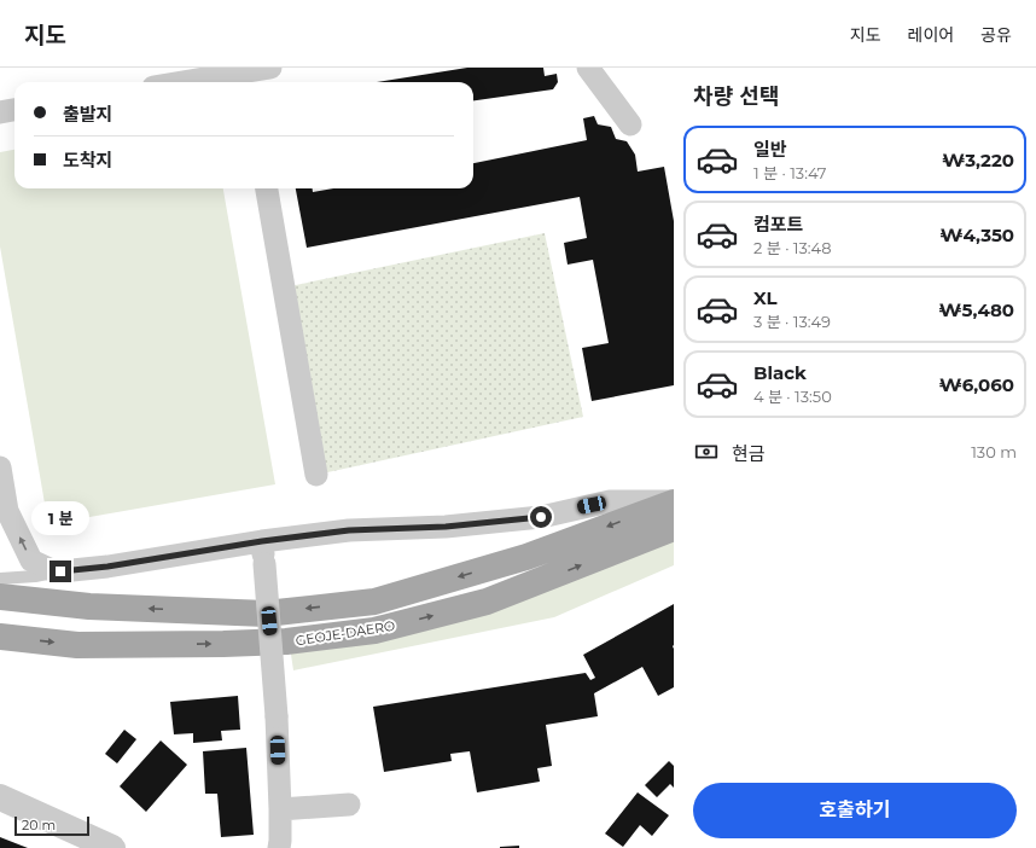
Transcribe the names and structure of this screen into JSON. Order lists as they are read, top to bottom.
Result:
{
  "streets": {
    "main road": ["GEOJE-DAERO"]
  },
  "scale_bar": "20 m",
  "page": {
    "header": "지도",
    "nav": ["지도", "레이어", "공유"],
    "heading": "차량 선택",
    "banner": ["출발지", "도착지"],
    "list": [
      {
        "name": "일반",
        "note": "1 분 · 13:47",
        "value": "₩3,220"
      },
      {
        "name": "컴포트",
        "note": "2 분 · 13:48",
        "value": "₩4,350"
      },
      {
        "name": "XL",
        "note": "3 분 · 13:49",
        "value": "₩5,480"
      },
      {
        "name": "Black",
        "note": "4 분 · 13:50",
        "value": "₩6,060"
      }
    ],
    "pay": ["현금", "130 m"],
    "bubble": "1 분",
    "buttons": "호출하기",
    "scale": "20 m"
  }
}
